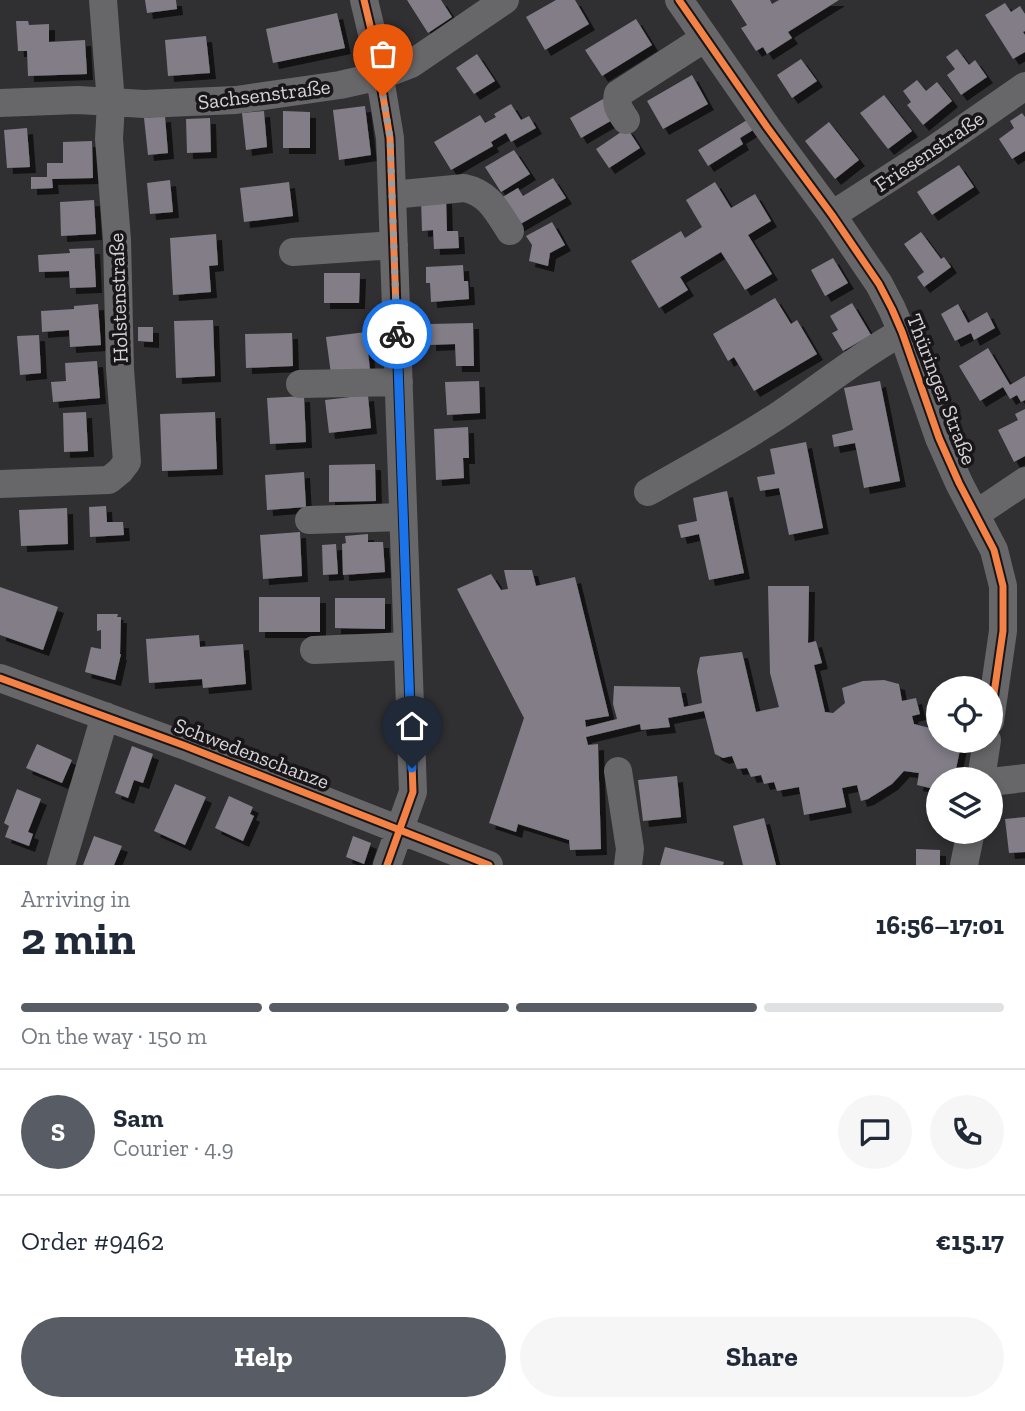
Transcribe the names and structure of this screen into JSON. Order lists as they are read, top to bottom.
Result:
{
  "streets": {
    "street": [
      "Sachsenstraße",
      "Friesenstraße",
      "Holstenstraße",
      "Thüringer Straße",
      "Schwedenschanze"
    ]
  },
  "crossings": [
    ["Sachsenstraße", "Holstenstraße"],
    ["Friesenstraße", "Thüringer Straße"]
  ],
  "page": {
    "heading": ["2 min", "Arriving in", "16:56–17:01"],
    "panel": [
      "Sam",
      "Courier · 4.9",
      "Order #9462",
      "€15.17"
    ],
    "bar": "On the way · 150 m",
    "round": "S",
    "buttons": ["Help", "Share"]
  }
}
